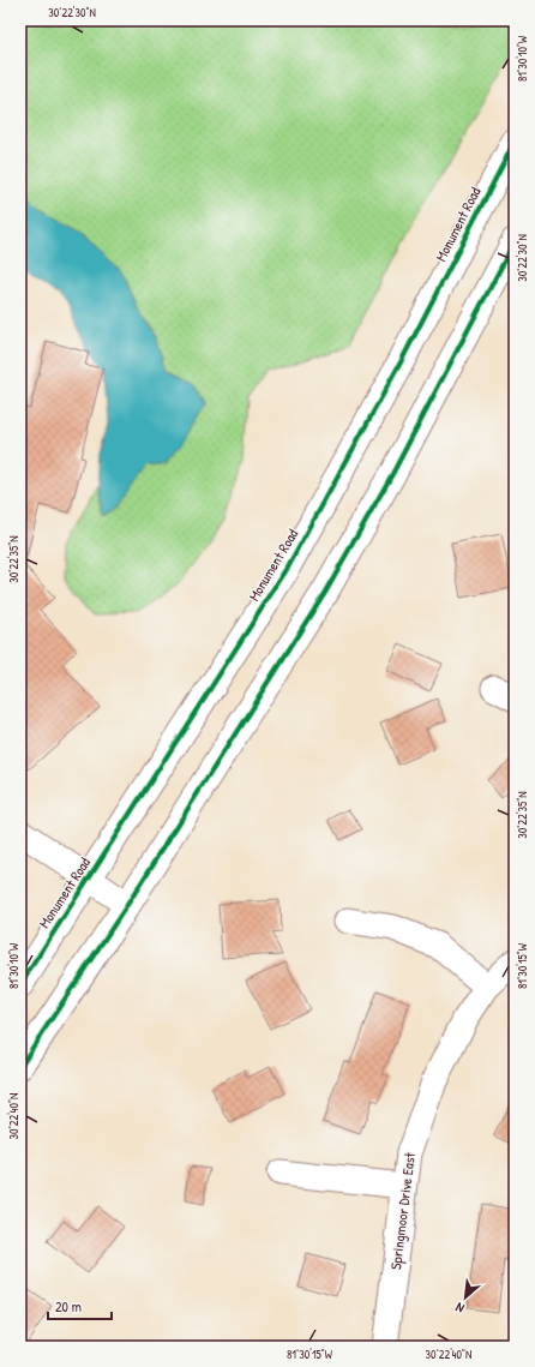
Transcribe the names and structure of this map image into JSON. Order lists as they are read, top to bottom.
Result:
{
  "streets": {
    "street": ["Monument Road", "Springmoor Drive East"]
  },
  "scale_bar": "20 m",
  "north": "bottom left",
  "coordinates": [
    "30°22'30\"N",
    "81°30'10\"W",
    "30°22'35\"N",
    "81°30'15\"W",
    "30°22'40\"N"
  ]
}
